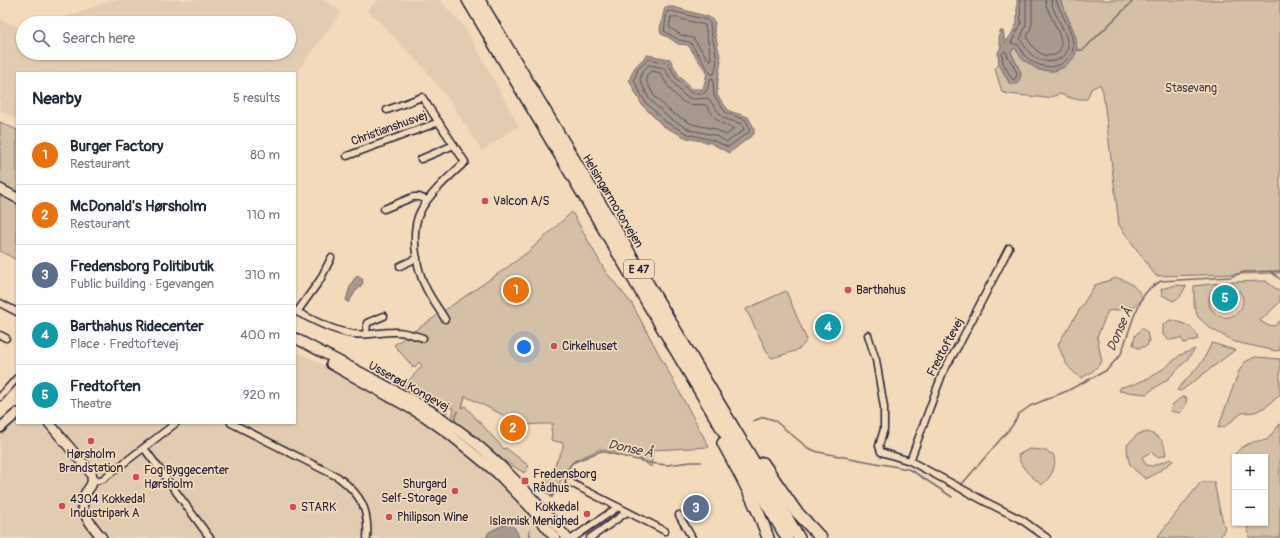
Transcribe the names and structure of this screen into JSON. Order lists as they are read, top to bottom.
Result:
{
  "streets": {
    "highway": ["Helsingørmotorvejen", "E 47"],
    "main road": ["Usserød Kongevej"],
    "street": ["Christianshusvej", "Fredtoftevej"]
  },
  "water": ["Donse Å"],
  "parks": ["Stasevang"],
  "places": {
    "other": [
      "Valcon A/S",
      "Barthahus",
      "Cirkelhuset",
      "Hørsholm Brandstation",
      "Fog Byggecenter Hørsholm",
      "Shurgard Self-Storage",
      "4304 Kokkedal Industripark A",
      "STARK",
      "Kokkedal Islamisk Menighed",
      "Philipson Wine"
    ],
    "transit": ["Fredensborg Rådhus"]
  },
  "page": {
    "search": "Search here",
    "heading": ["Nearby", "5 results"],
    "list": [
      {
        "mark": "1",
        "name": "Burger Factory",
        "note": "Restaurant",
        "value": "80 m"
      },
      {
        "mark": "2",
        "name": "McDonald's Hørsholm",
        "note": "Restaurant",
        "value": "110 m"
      },
      {
        "mark": "3",
        "name": "Fredensborg Politibutik",
        "note": "Public building · Egevangen",
        "value": "310 m"
      },
      {
        "mark": "4",
        "name": "Barthahus Ridecenter",
        "note": "Place · Fredtoftevej",
        "value": "400 m"
      },
      {
        "mark": "5",
        "name": "Fredtoften",
        "note": "Theatre",
        "value": "920 m"
      }
    ],
    "pins": [
      "1",
      "5",
      "4",
      "2",
      "3"
    ],
    "map_buttons": ["+", "−"]
  }
}
